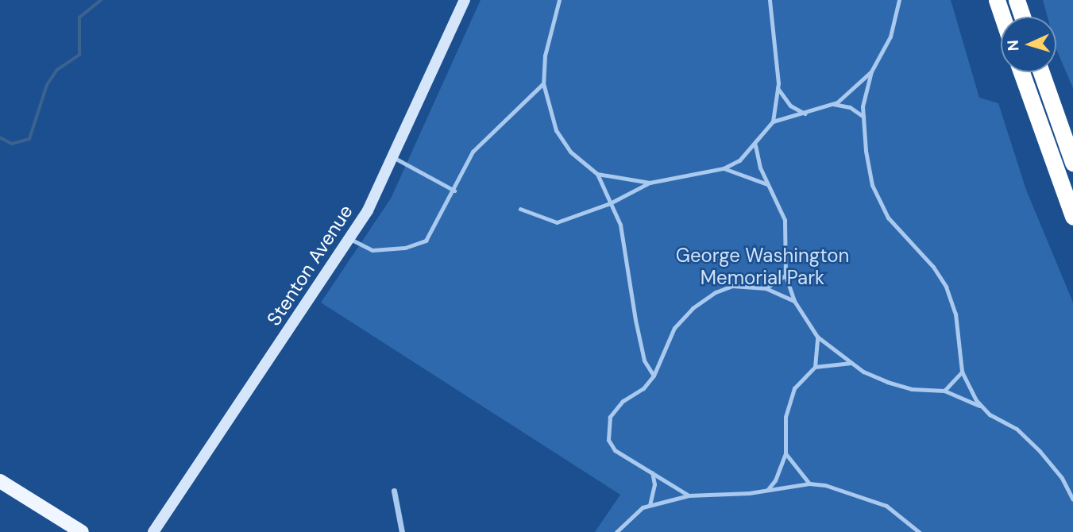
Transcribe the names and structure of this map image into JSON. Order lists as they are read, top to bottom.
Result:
{
  "streets": {
    "main road": ["Stenton Avenue"]
  },
  "parks": ["George Washington Memorial Park"],
  "north": "left"
}
